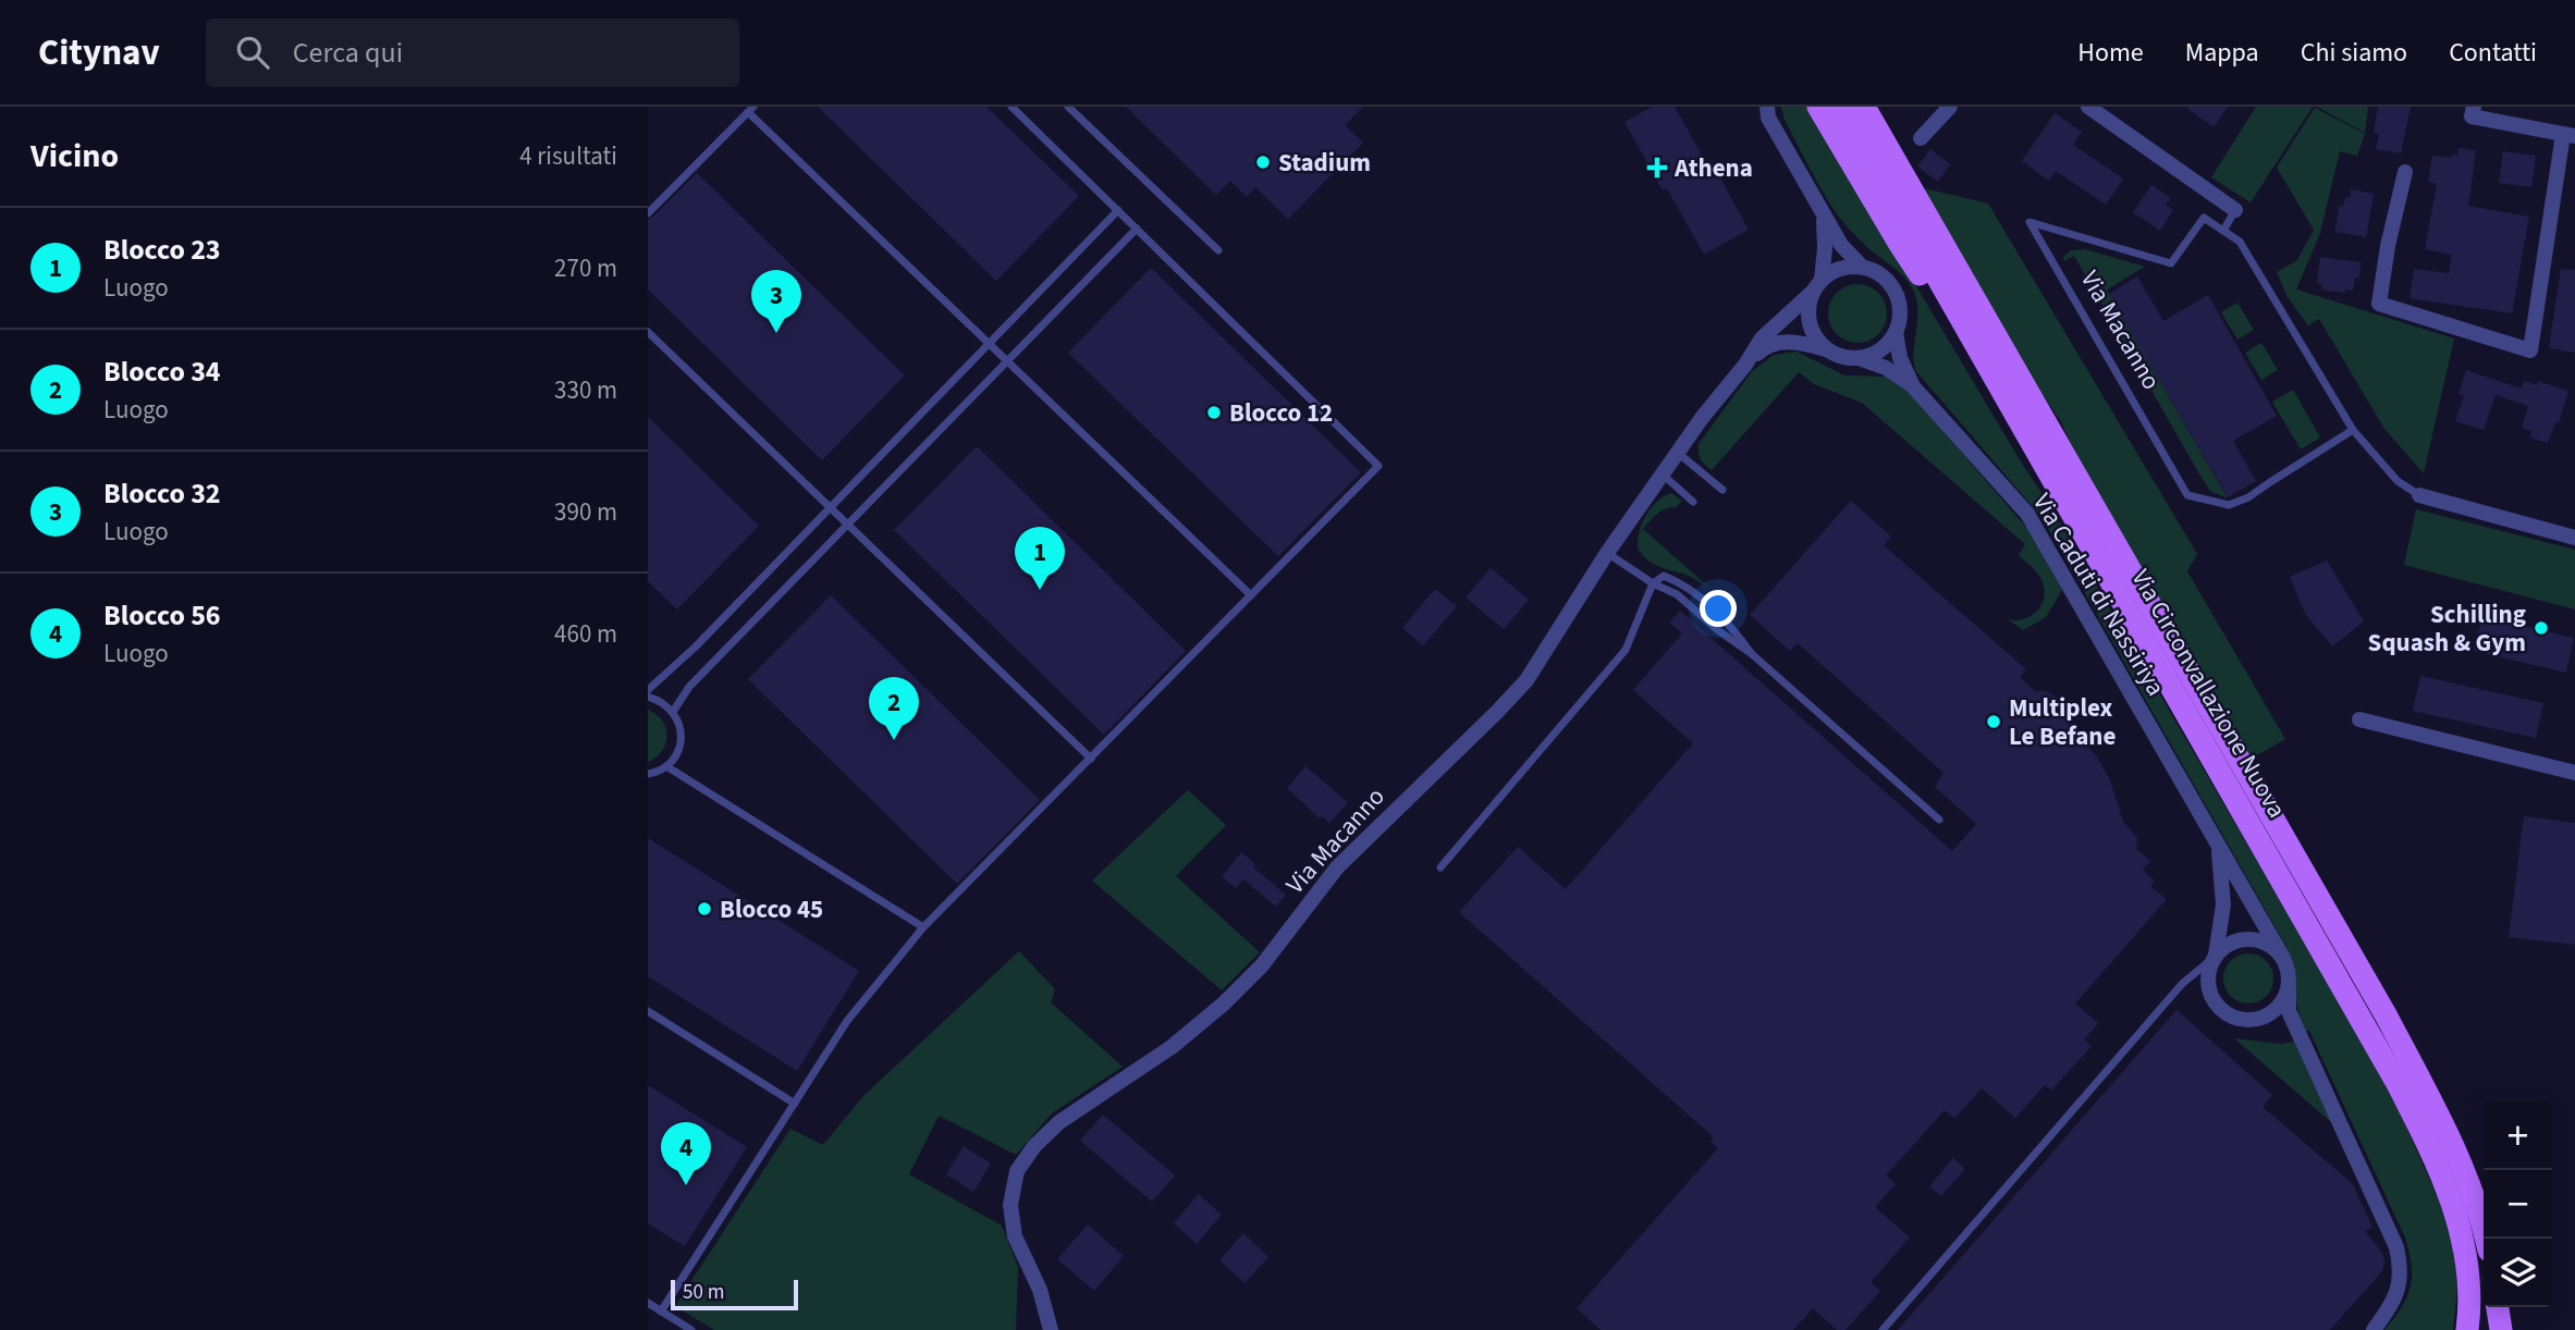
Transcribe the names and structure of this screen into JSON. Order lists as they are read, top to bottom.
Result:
{
  "streets": {
    "main road": ["Via Circonvallazione Nuova"],
    "street": ["Via Macanno", "Via Caduti di Nassiriya"]
  },
  "crossings": [
    ["Via Macanno", "Via Caduti di Nassiriya"]
  ],
  "places": {
    "other": [
      "Stadium",
      "Blocco 12",
      "Schilling Squash & Gym",
      "Multiplex Le Befane",
      "Blocco 45"
    ],
    "health": ["Athena"]
  },
  "scale_bar": "50 m",
  "page": {
    "header": "Citynav",
    "search": "Cerca qui",
    "nav": [
      "Home",
      "Mappa",
      "Chi siamo",
      "Contatti"
    ],
    "heading": ["Vicino", "4 risultati"],
    "list": [
      {
        "mark": "1",
        "name": "Blocco 23",
        "note": "Luogo",
        "value": "270 m"
      },
      {
        "mark": "2",
        "name": "Blocco 34",
        "note": "Luogo",
        "value": "330 m"
      },
      {
        "mark": "3",
        "name": "Blocco 32",
        "note": "Luogo",
        "value": "390 m"
      },
      {
        "mark": "4",
        "name": "Blocco 56",
        "note": "Luogo",
        "value": "460 m"
      }
    ],
    "pins": [
      "3",
      "1",
      "2",
      "4"
    ],
    "map_buttons": ["+", "−"],
    "scale": "50 m"
  }
}
